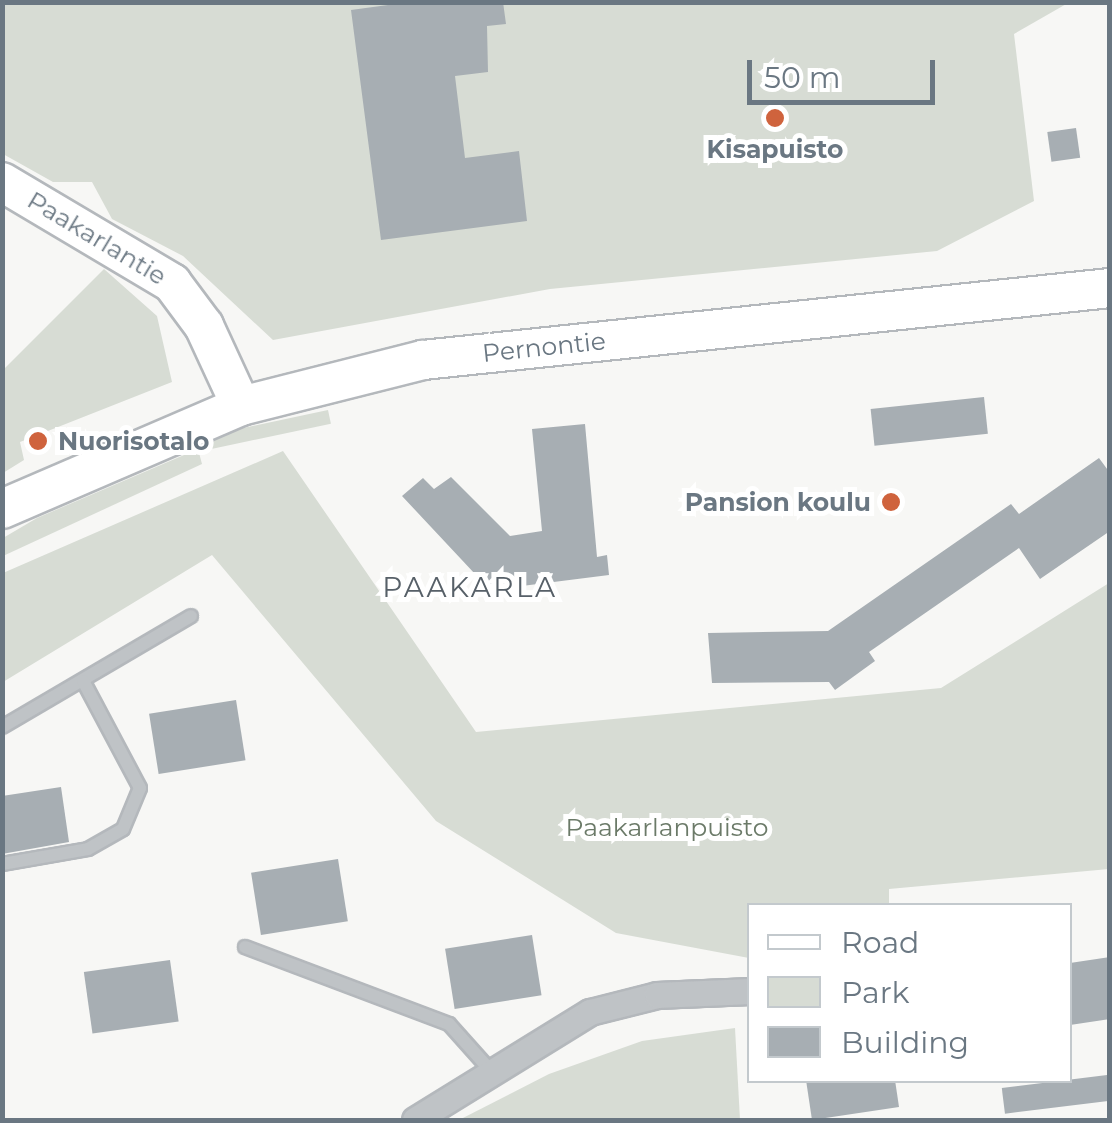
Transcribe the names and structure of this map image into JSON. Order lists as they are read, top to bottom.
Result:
{
  "streets": {
    "street": ["Paakarlantie", "Pernontie"]
  },
  "crossings": [
    ["Paakarlantie", "Pernontie"]
  ],
  "districts": ["PAAKARLA"],
  "parks": ["Paakarlanpuisto"],
  "places": ["Kisapuisto", "Nuorisotalo", "Pansion koulu"],
  "legend": ["Road", "Park", "Building"],
  "scale_bar": "50 m"
}
